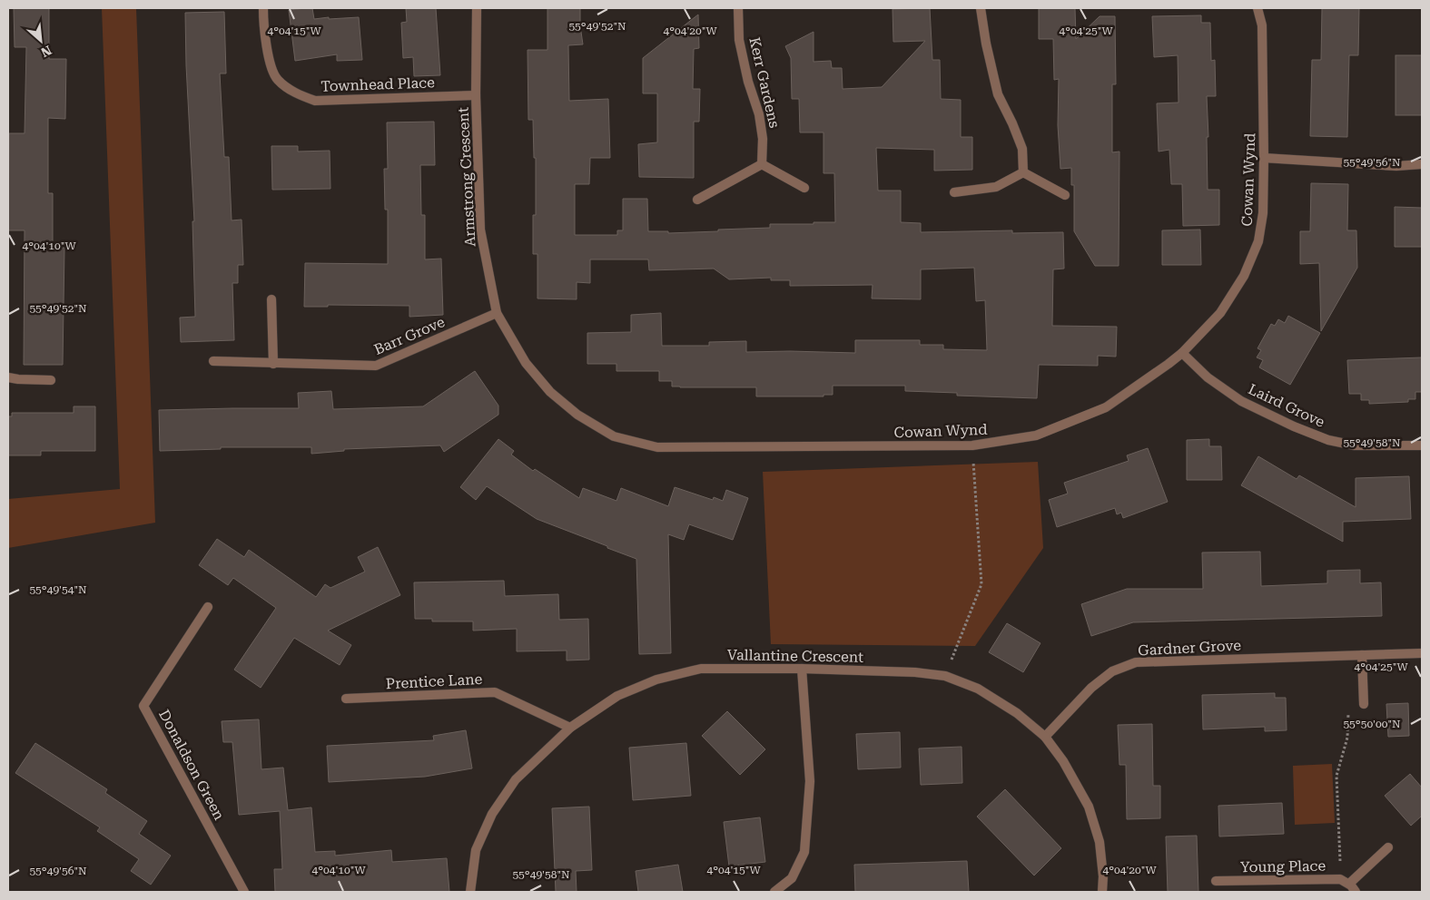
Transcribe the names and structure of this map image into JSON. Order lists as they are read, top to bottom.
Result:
{
  "streets": {
    "street": [
      "Kerr Gardens",
      "Townhead Place",
      "Armstrong Crescent",
      "Cowan Wynd",
      "Barr Grove",
      "Laird Grove",
      "Gardner Grove",
      "Vallantine Crescent",
      "Prentice Lane",
      "Donaldson Green",
      "Young Place"
    ]
  },
  "crossings": [
    ["Townhead Place", "Armstrong Crescent"],
    ["Armstrong Crescent", "Cowan Wynd"],
    ["Armstrong Crescent", "Barr Grove"],
    ["Cowan Wynd", "Laird Grove"],
    ["Gardner Grove", "Vallantine Crescent"],
    ["Vallantine Crescent", "Prentice Lane"]
  ],
  "north": "bottom right",
  "coordinates": [
    "55°49'52\"N",
    "4°04'15\"W",
    "4°04'20\"W",
    "4°04'25\"W",
    "55°49'56\"N",
    "4°04'10\"W",
    "55°49'58\"N",
    "55°49'54\"N",
    "55°50'00\"N"
  ]
}
